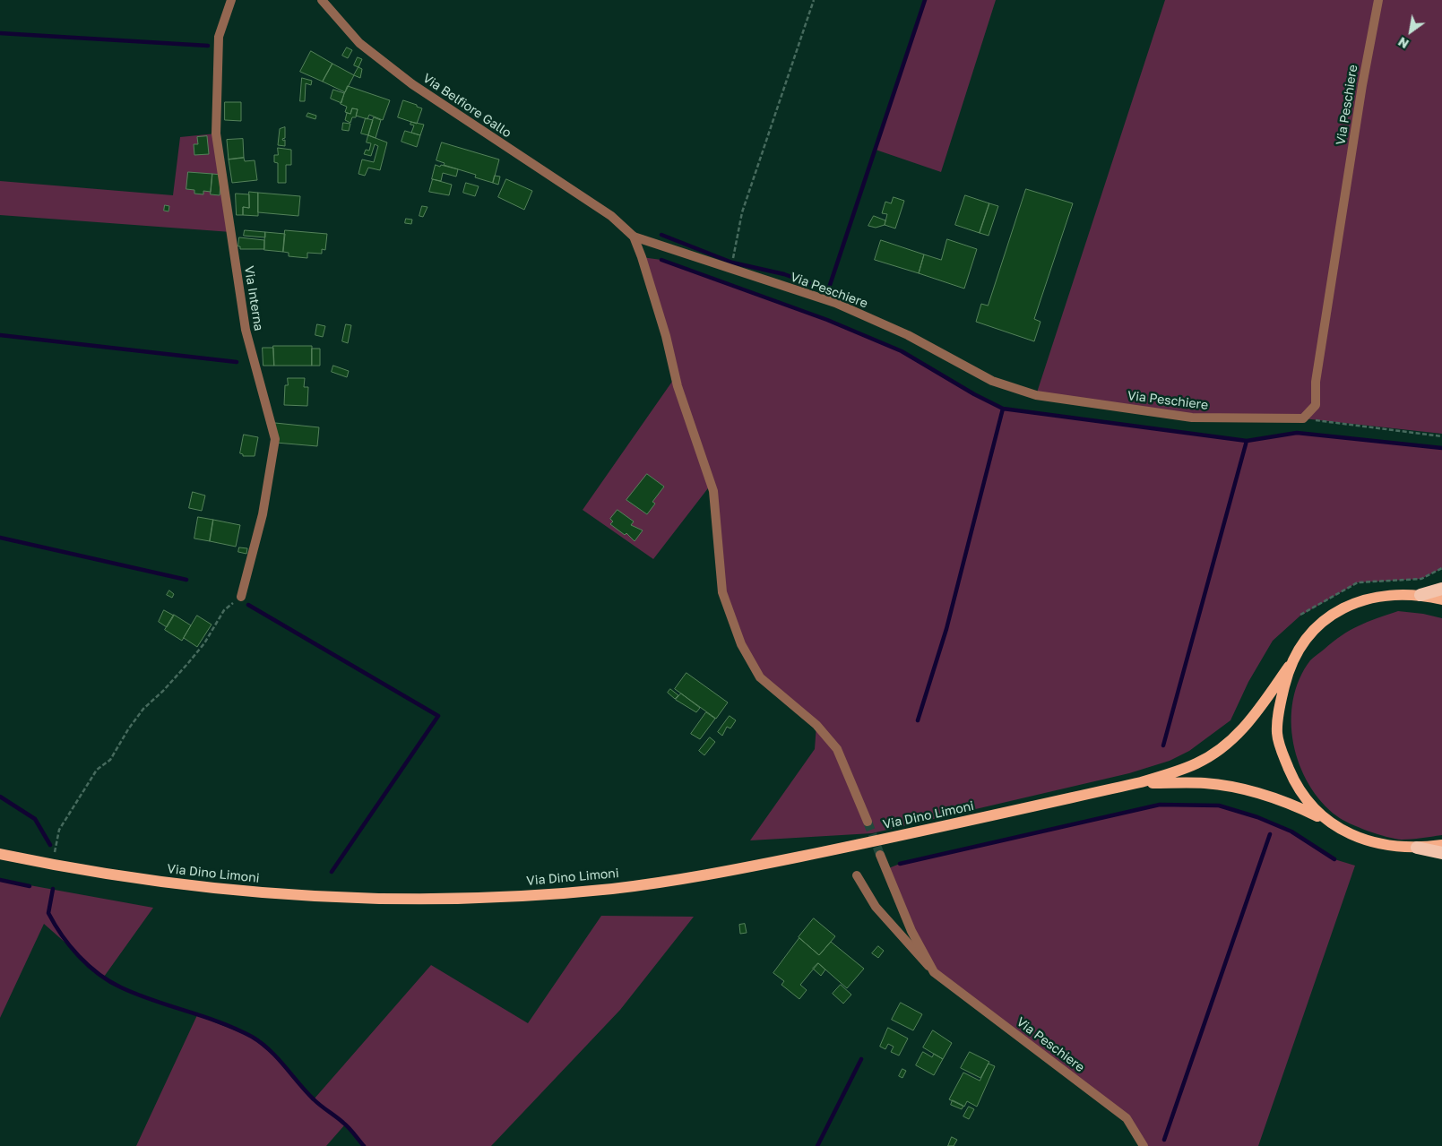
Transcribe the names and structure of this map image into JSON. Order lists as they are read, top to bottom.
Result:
{
  "streets": {
    "main road": ["Via Dino Limoni"],
    "street": ["Via Peschiere", "Via Belfiore Gallo", "Via Interna"]
  },
  "crossings": [
    ["Via Peschiere", "Via Belfiore Gallo"]
  ],
  "north": "bottom left"
}
